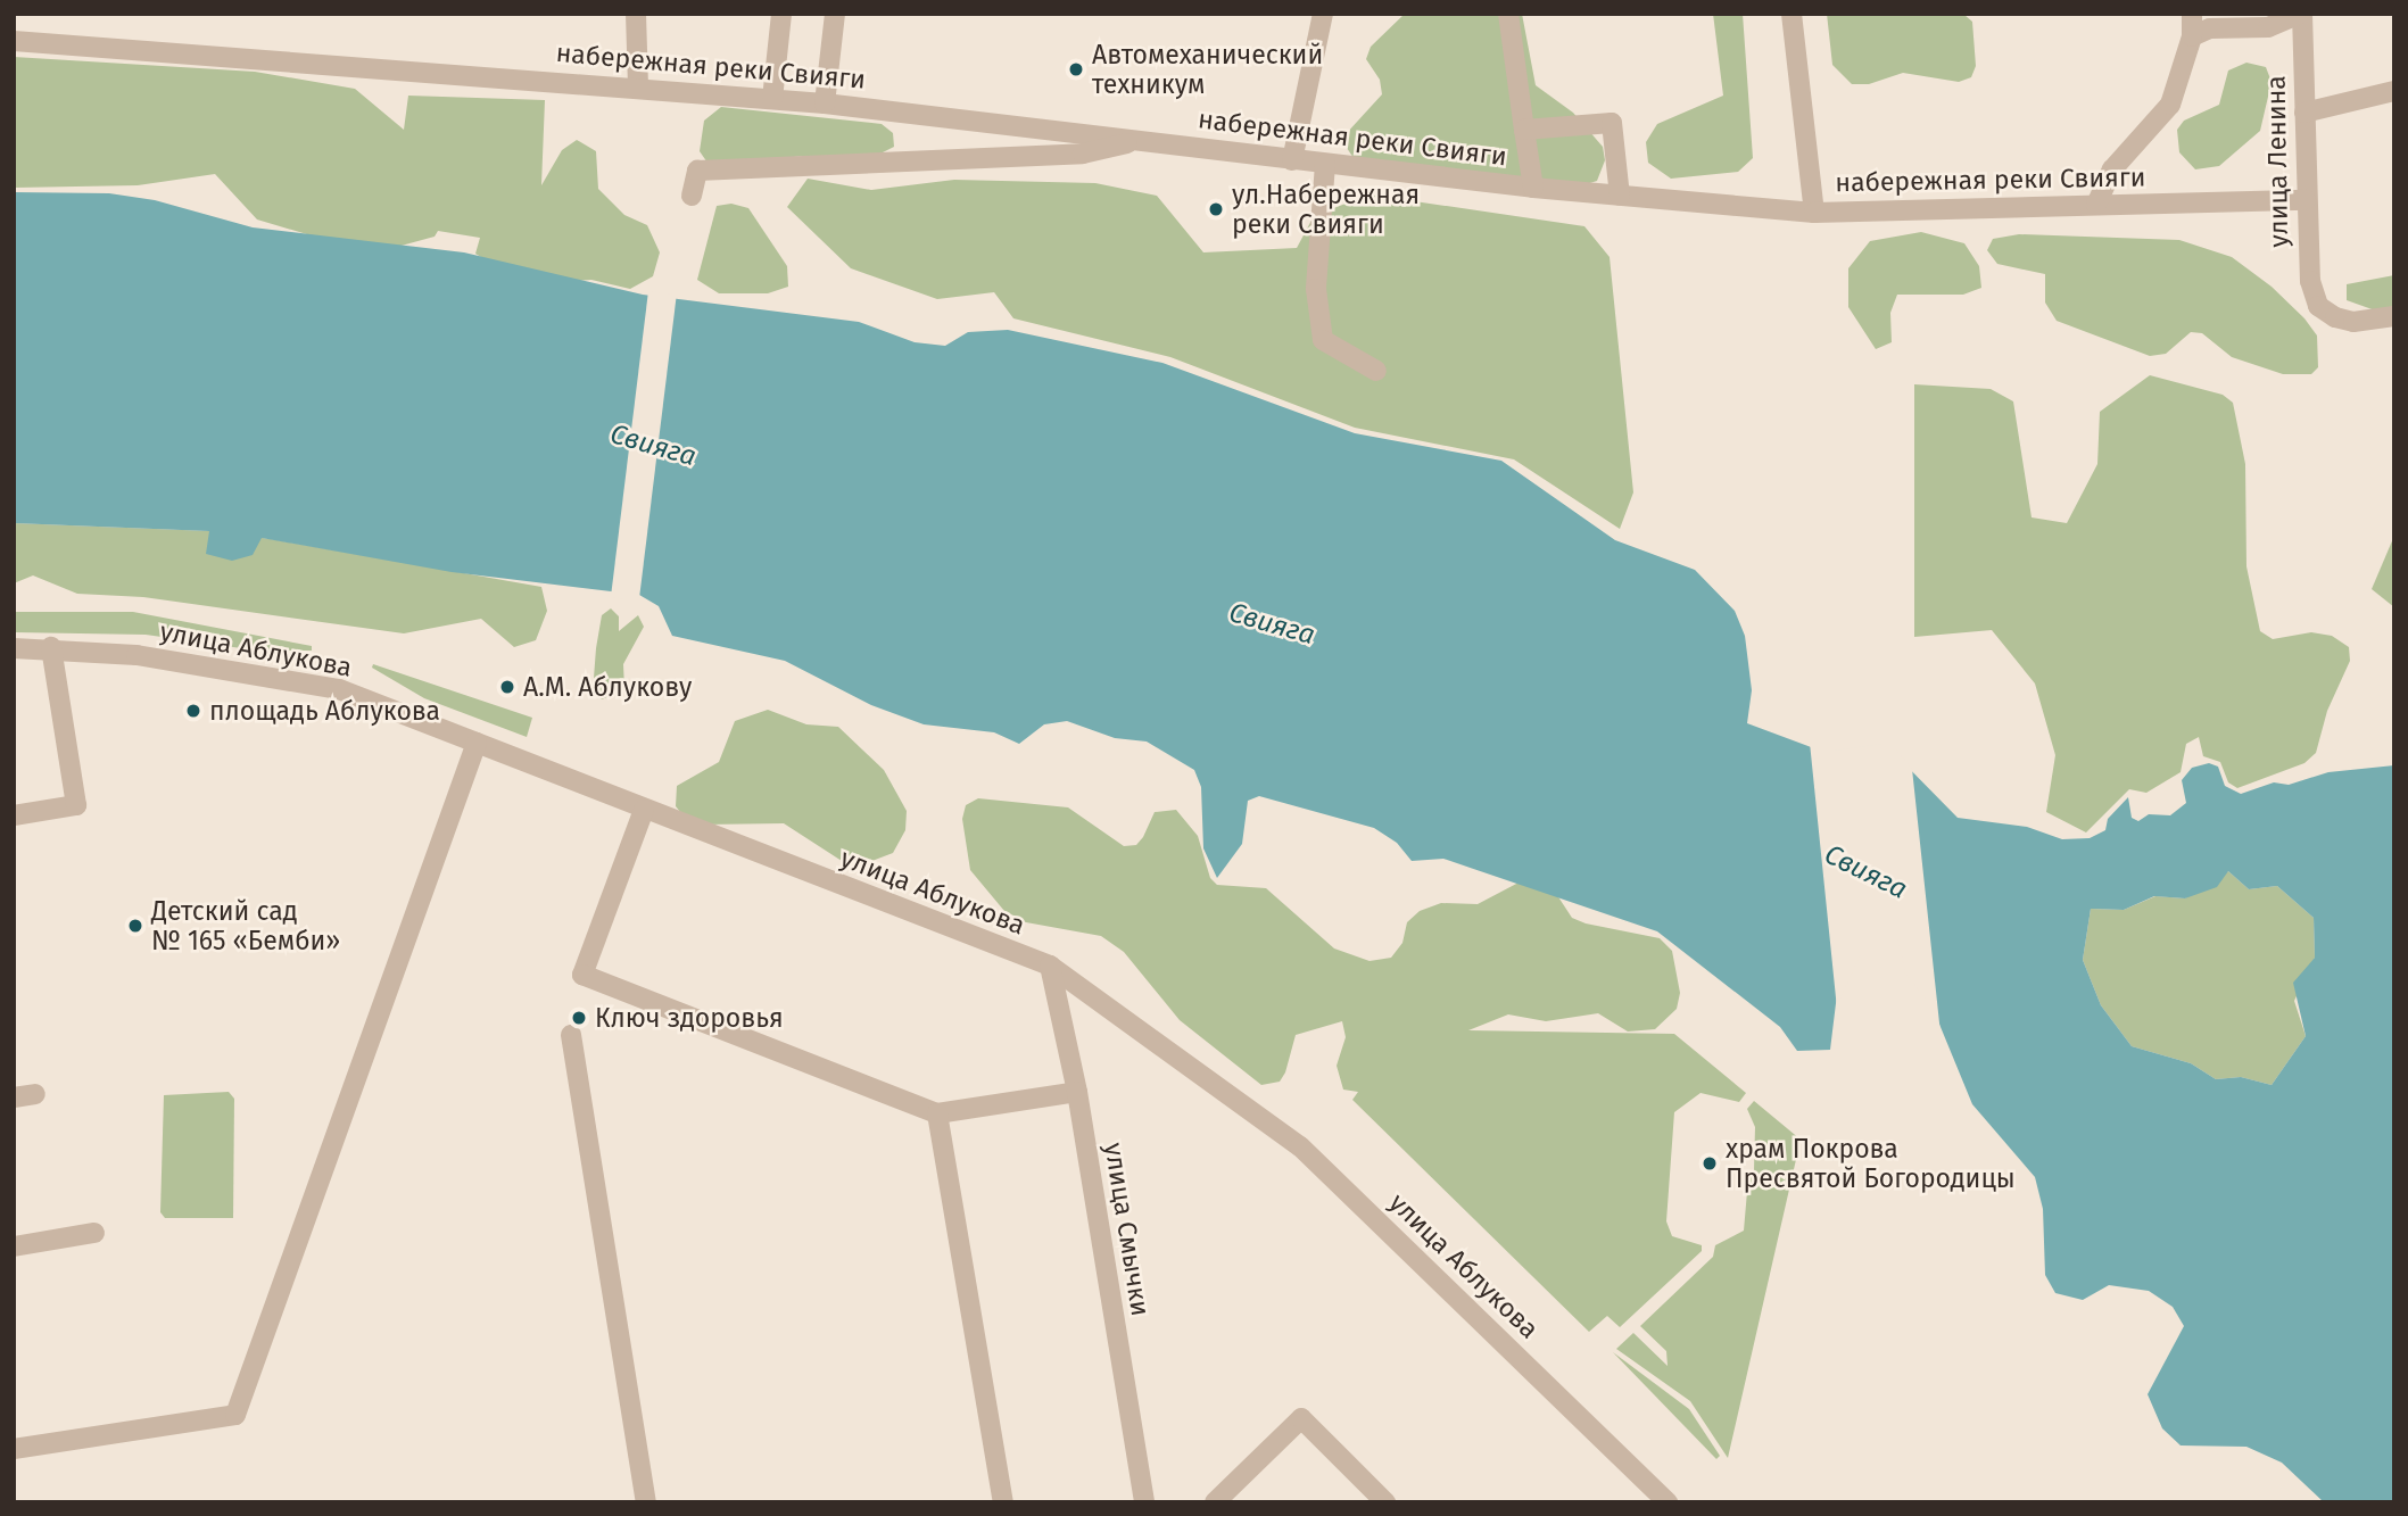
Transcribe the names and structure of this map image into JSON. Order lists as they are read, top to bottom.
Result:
{
  "streets": {
    "street": [
      "набережная реки Свияги",
      "улица Ленина",
      "улица Аблукова",
      "улица Смычки"
    ]
  },
  "crossings": [
    ["набережная реки Свияги", "улица Ленина"],
    ["улица Аблукова", "улица Смычки"]
  ],
  "water": ["Свияга"],
  "places": [
    "Автомеханический техникум",
    "ул.Набережная реки Свияги",
    "А.М. Аблукову",
    "площадь Аблукова",
    "Детский сад № 165 «Бемби»",
    "Ключ здоровья",
    "храм Покрова Пресвятой Богородицы"
  ]
}
